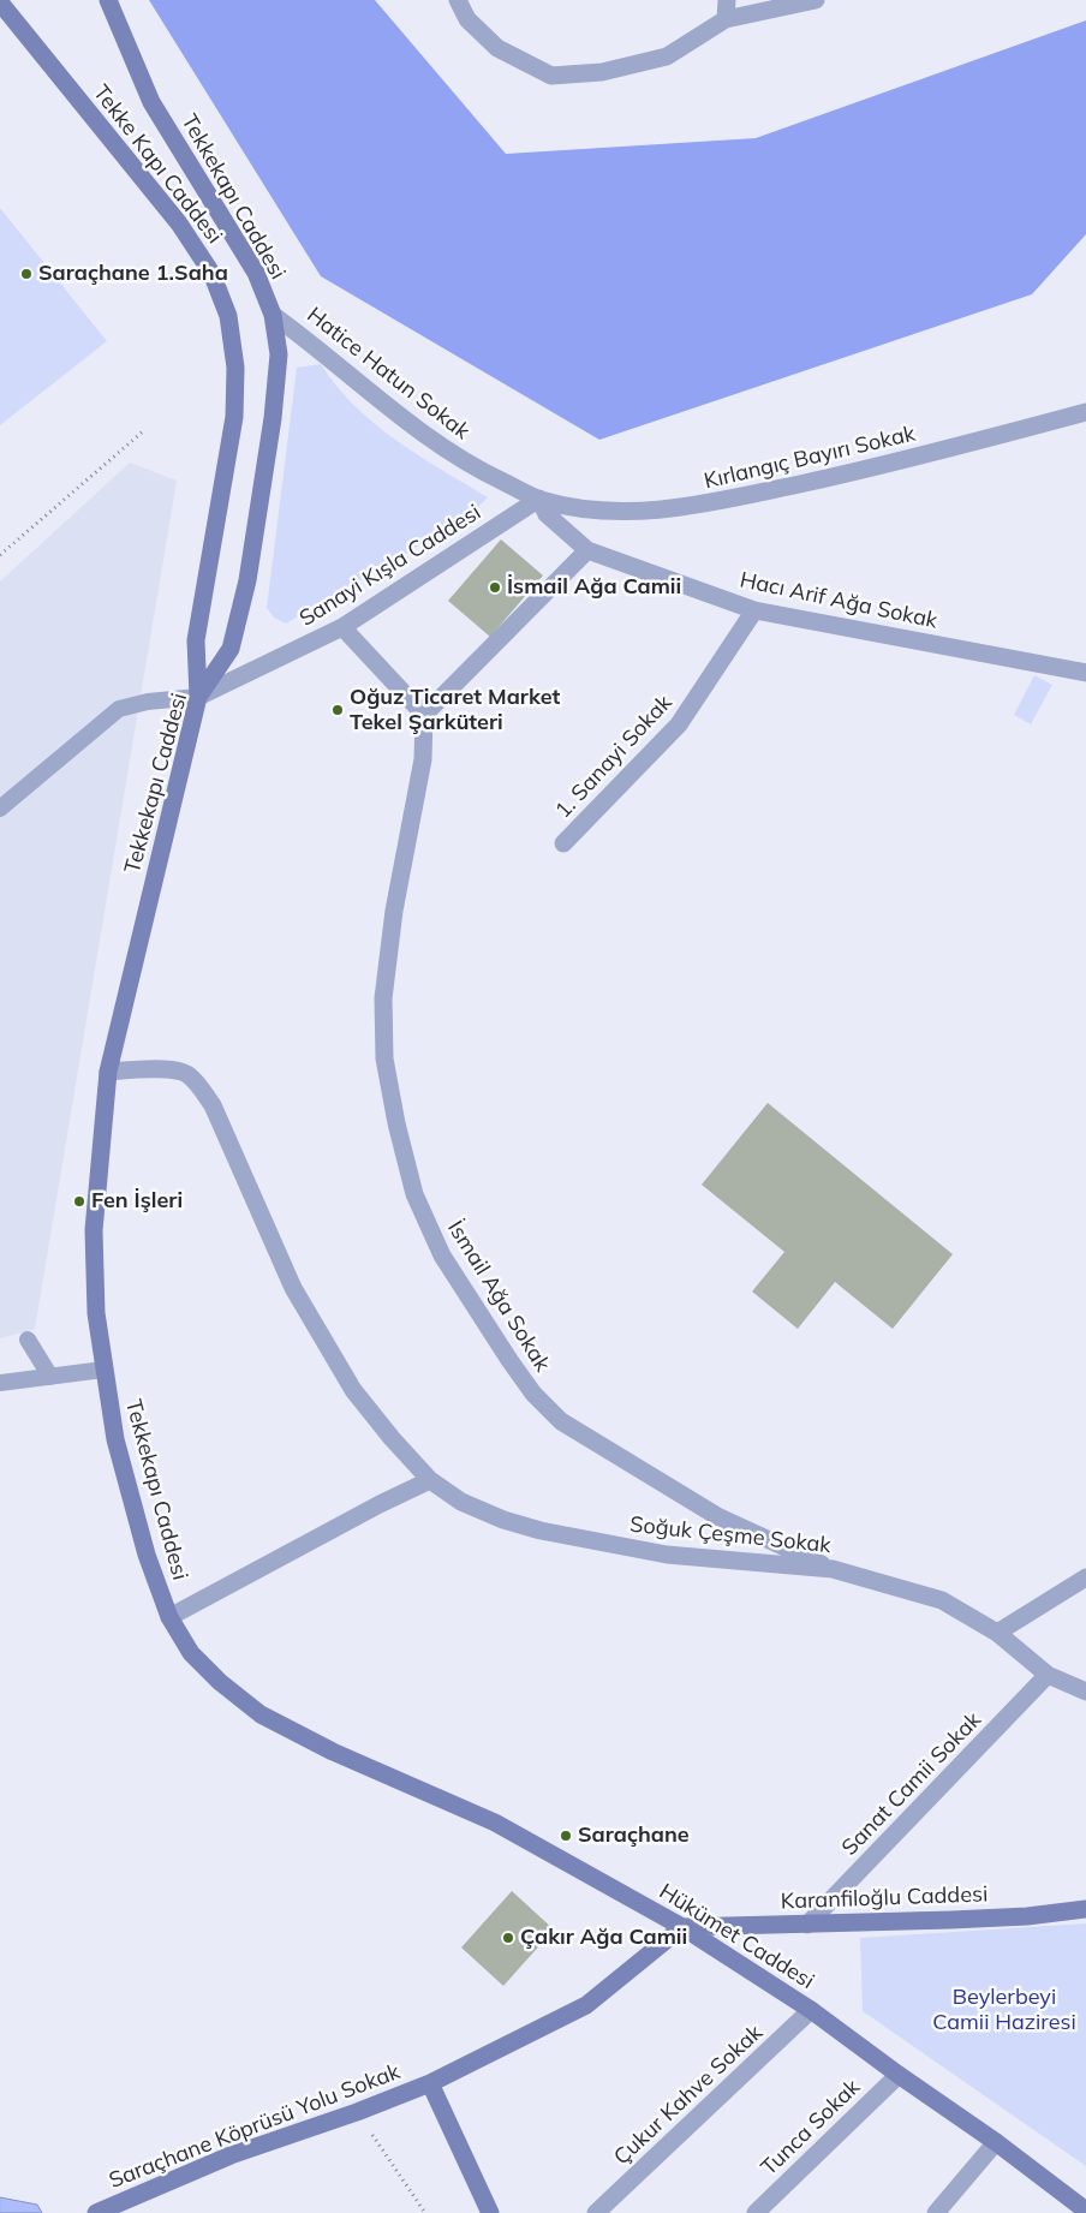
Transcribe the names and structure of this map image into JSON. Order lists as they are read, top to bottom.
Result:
{
  "streets": {
    "main road": [
      "Tekke Kapı Caddesi",
      "Tekkekapı Caddesi",
      "Karanfiloğlu Caddesi",
      "Hükümet Caddesi",
      "Saraçhane Köprüsü Yolu Sokak"
    ],
    "street": [
      "Hatice Hatun Sokak",
      "Kırlangıç Bayırı Sokak",
      "Sanayi Kışla Caddesi",
      "Hacı Arif Ağa Sokak",
      "1. Sanayi Sokak",
      "İsmail Ağa Sokak",
      "Soğuk Çeşme Sokak",
      "Sanat Camii Sokak",
      "Çukur Kahve Sokak",
      "Tunca Sokak"
    ]
  },
  "crossings": [
    ["Tekke Kapı Caddesi", "Tekkekapı Caddesi"],
    ["Tekke Kapı Caddesi", "Sanayi Kışla Caddesi"],
    ["Tekkekapı Caddesi", "Hatice Hatun Sokak"],
    ["Tekkekapı Caddesi", "Sanayi Kışla Caddesi"],
    ["Tekkekapı Caddesi", "Soğuk Çeşme Sokak"],
    ["Tekkekapı Caddesi", "Hükümet Caddesi"],
    ["Hatice Hatun Sokak", "Kırlangıç Bayırı Sokak"],
    ["Hatice Hatun Sokak", "Sanayi Kışla Caddesi"],
    ["Hatice Hatun Sokak", "Hacı Arif Ağa Sokak"],
    ["Kırlangıç Bayırı Sokak", "Sanayi Kışla Caddesi"],
    ["Kırlangıç Bayırı Sokak", "Hacı Arif Ağa Sokak"],
    ["Sanayi Kışla Caddesi", "Hacı Arif Ağa Sokak"],
    ["Hacı Arif Ağa Sokak", "1. Sanayi Sokak"],
    ["İsmail Ağa Sokak", "Soğuk Çeşme Sokak"],
    ["Soğuk Çeşme Sokak", "Sanat Camii Sokak"],
    ["Sanat Camii Sokak", "Karanfiloğlu Caddesi"],
    ["Karanfiloğlu Caddesi", "Hükümet Caddesi"],
    ["Karanfiloğlu Caddesi", "Saraçhane Köprüsü Yolu Sokak"],
    ["Hükümet Caddesi", "Çukur Kahve Sokak"],
    ["Hükümet Caddesi", "Saraçhane Köprüsü Yolu Sokak"],
    ["Hükümet Caddesi", "Tunca Sokak"]
  ],
  "parks": ["Beylerbeyi Camii Haziresi"],
  "places": [
    "Saraçhane 1.Saha",
    "İsmail Ağa Camii",
    "Oğuz Ticaret Market Tekel Şarküteri",
    "Fen İşleri",
    "Saraçhane",
    "Çakır Ağa Camii"
  ]
}
